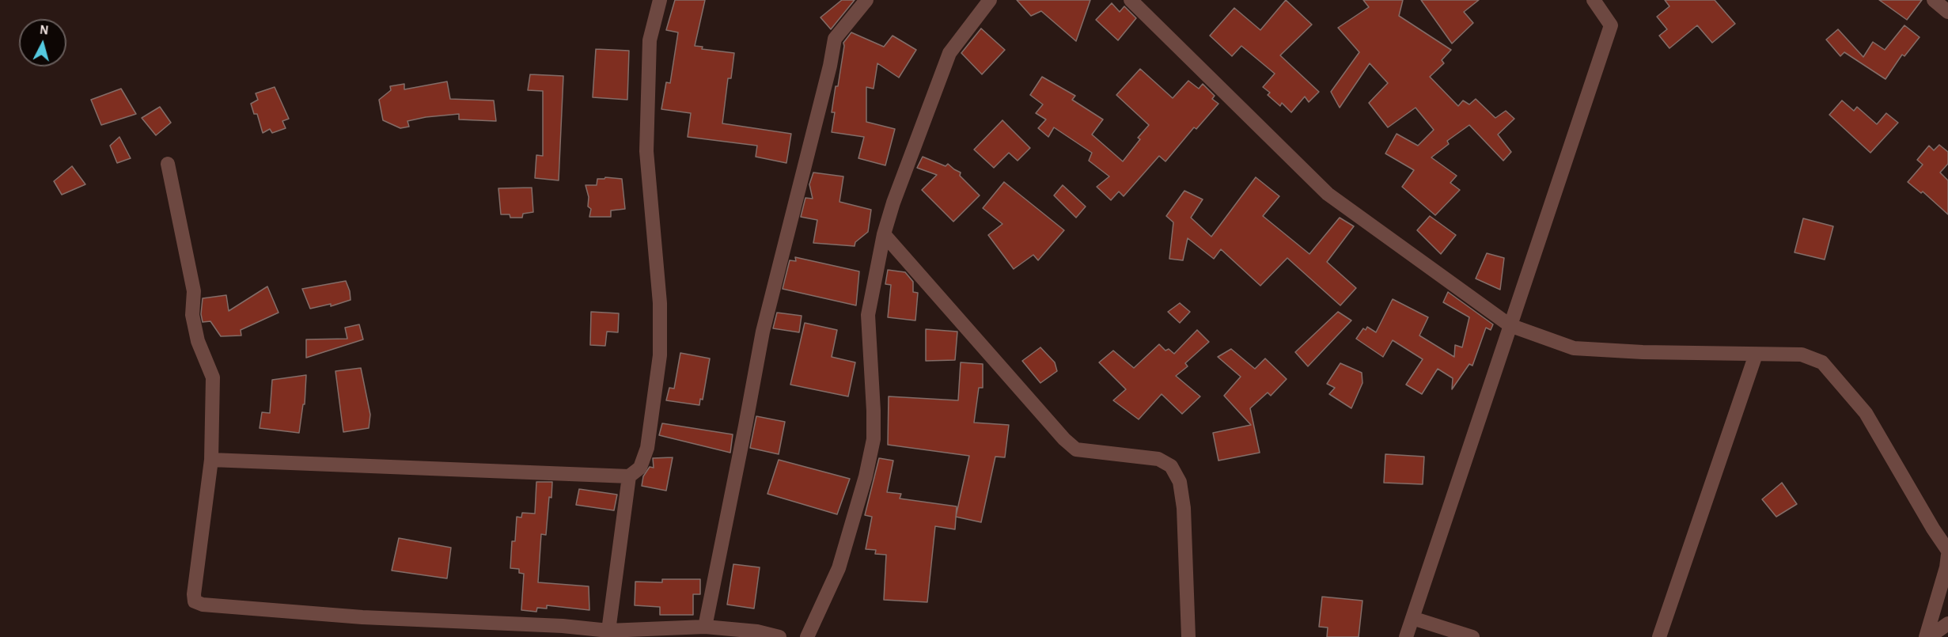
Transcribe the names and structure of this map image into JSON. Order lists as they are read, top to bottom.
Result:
{
  "north": "top"
}
